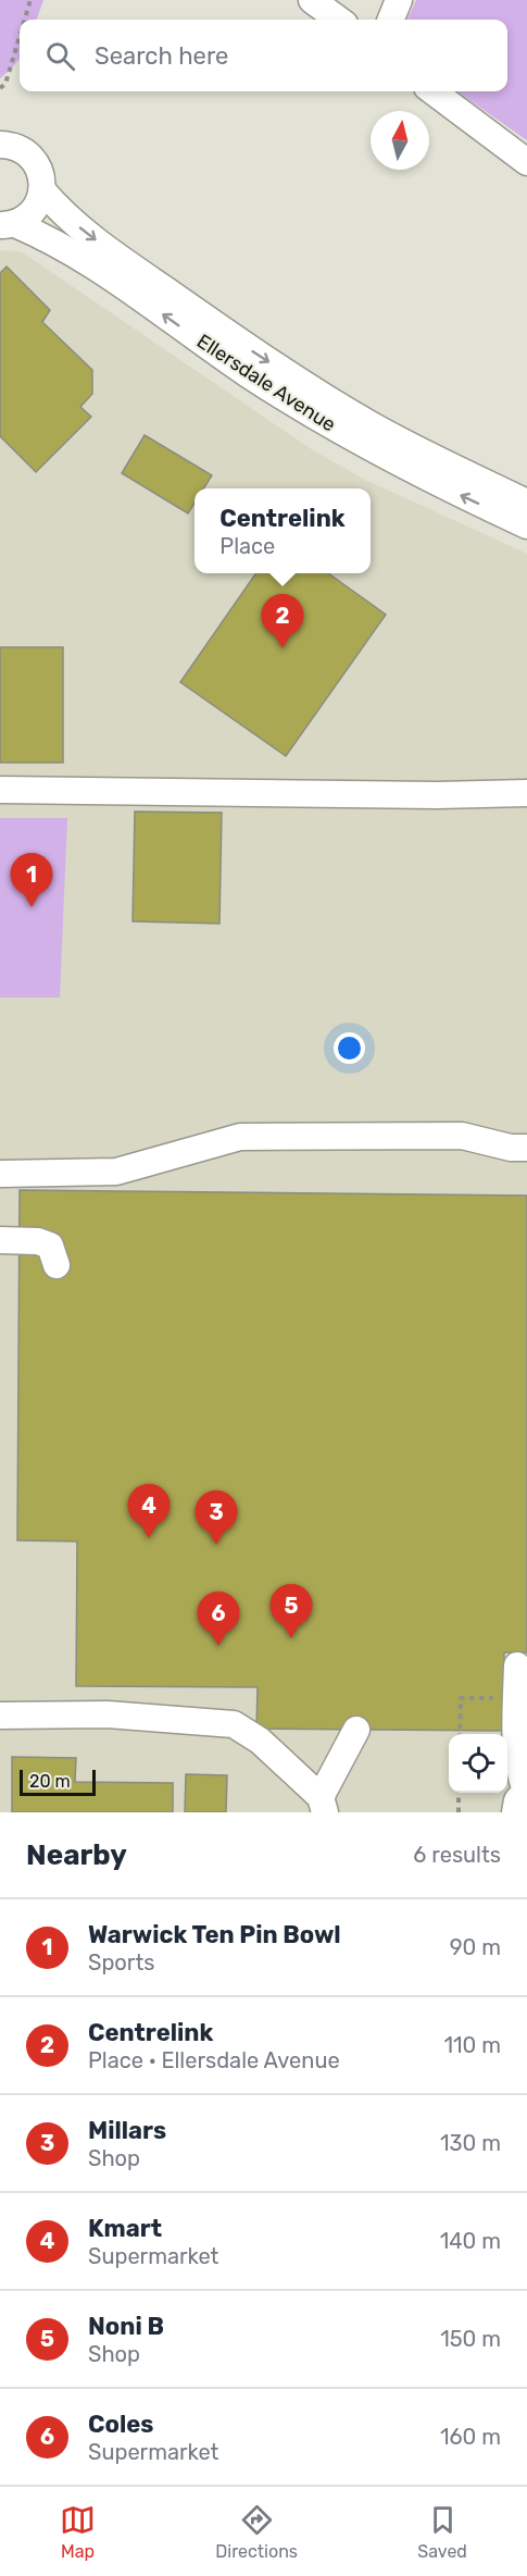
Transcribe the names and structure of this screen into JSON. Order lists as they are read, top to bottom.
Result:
{
  "streets": {
    "street": ["Ellersdale Avenue"]
  },
  "scale_bar": "20 m",
  "north": "top",
  "page": {
    "search": "Search here",
    "popup": ["Centrelink", "Place"],
    "pins": [
      "2",
      "1",
      "4",
      "3",
      "5",
      "6"
    ],
    "scale": "20 m",
    "heading": ["Nearby", "6 results"],
    "list": [
      {
        "mark": "1",
        "name": "Warwick Ten Pin Bowl",
        "note": "Sports",
        "value": "90 m"
      },
      {
        "mark": "2",
        "name": "Centrelink",
        "note": "Place · Ellersdale Avenue",
        "value": "110 m"
      },
      {
        "mark": "3",
        "name": "Millars",
        "note": "Shop",
        "value": "130 m"
      },
      {
        "mark": "4",
        "name": "Kmart",
        "note": "Supermarket",
        "value": "140 m"
      },
      {
        "mark": "5",
        "name": "Noni B",
        "note": "Shop",
        "value": "150 m"
      },
      {
        "mark": "6",
        "name": "Coles",
        "note": "Supermarket",
        "value": "160 m"
      }
    ],
    "nav": ["Map", "Directions", "Saved"]
  }
}
